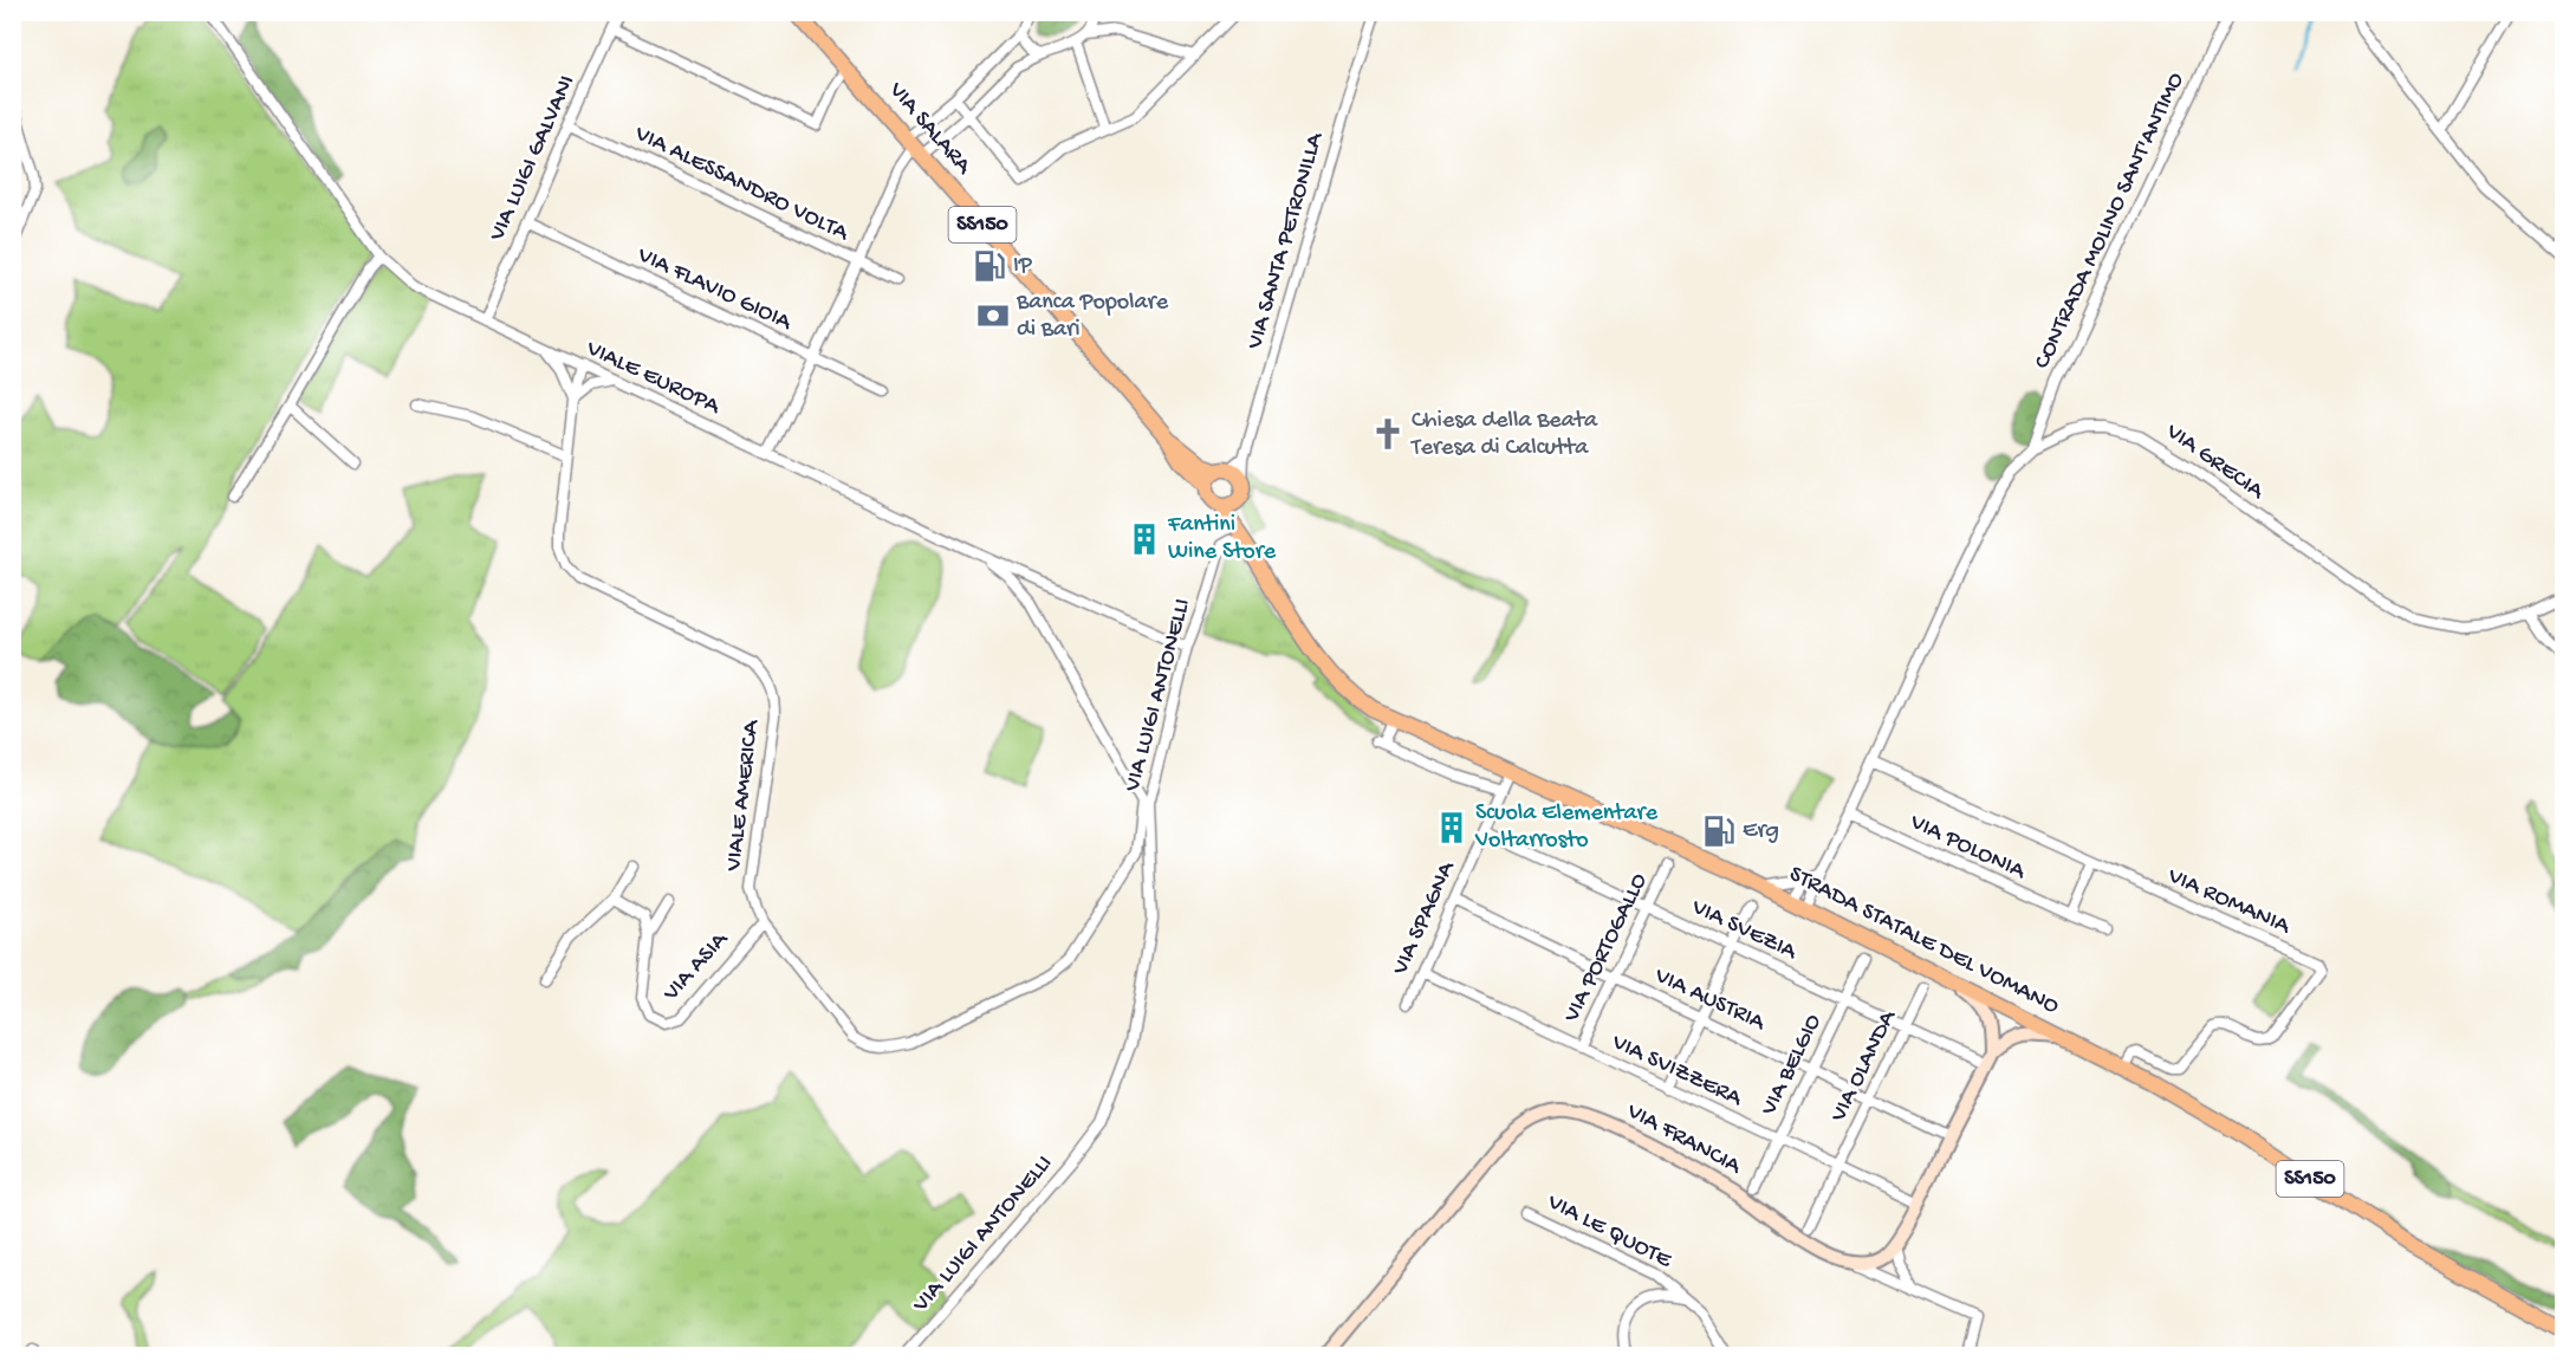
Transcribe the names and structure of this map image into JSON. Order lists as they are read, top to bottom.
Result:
{
  "streets": {
    "main road": [
      "VIA SALARA",
      "SS150",
      "STRADA STATALE DEL VOMANO",
      "VIA FRANCIA"
    ],
    "street": [
      "VIA LUIGI GALVANI",
      "VIA ALESSANDRO VOLTA",
      "CONTRADA MOLINO SANT'ANTIMO",
      "VIA SANTA PETRONILLA",
      "VIA FLAVIO GIOIA",
      "VIALE EUROPA",
      "VIA GRECIA",
      "VIA LUIGI ANTONELLI",
      "VIALE AMERICA",
      "VIA POLONIA",
      "VIA ROMANIA",
      "VIA SPAGNA",
      "VIA SVEZIA",
      "VIA PORTOGALLO",
      "VIA ASIA",
      "VIA AUSTRIA",
      "VIA BELGIO",
      "VIA OLANDA",
      "VIA SVIZZERA",
      "VIA LE QUOTE"
    ]
  },
  "crossings": [
    ["VIA SALARA", "VIA SANTA PETRONILLA"],
    ["VIA SALARA", "STRADA STATALE DEL VOMANO"],
    ["VIA LUIGI GALVANI", "VIA ALESSANDRO VOLTA"],
    ["VIA LUIGI GALVANI", "VIA FLAVIO GIOIA"],
    ["VIA LUIGI GALVANI", "VIALE EUROPA"],
    ["CONTRADA MOLINO SANT'ANTIMO", "VIA GRECIA"],
    ["VIA SANTA PETRONILLA", "STRADA STATALE DEL VOMANO"],
    ["VIALE EUROPA", "VIA LUIGI ANTONELLI"],
    ["VIALE EUROPA", "VIALE AMERICA"],
    ["VIA GRECIA", "VIA POLONIA"],
    ["VIA GRECIA", "VIA ROMANIA"],
    ["VIA GRECIA", "STRADA STATALE DEL VOMANO"],
    ["VIA LUIGI ANTONELLI", "VIALE AMERICA"],
    ["VIA LUIGI ANTONELLI", "STRADA STATALE DEL VOMANO"],
    ["VIALE AMERICA", "VIA ASIA"],
    ["VIA ROMANIA", "STRADA STATALE DEL VOMANO"],
    ["VIA SPAGNA", "VIA SVEZIA"],
    ["VIA SPAGNA", "STRADA STATALE DEL VOMANO"],
    ["VIA SPAGNA", "VIA AUSTRIA"],
    ["VIA SPAGNA", "VIA SVIZZERA"],
    ["VIA SVEZIA", "VIA PORTOGALLO"],
    ["VIA SVEZIA", "VIA BELGIO"],
    ["VIA SVEZIA", "VIA OLANDA"],
    ["VIA PORTOGALLO", "VIA AUSTRIA"],
    ["VIA PORTOGALLO", "VIA SVIZZERA"],
    ["VIA AUSTRIA", "VIA BELGIO"],
    ["VIA AUSTRIA", "VIA OLANDA"],
    ["VIA BELGIO", "VIA SVIZZERA"],
    ["VIA OLANDA", "VIA SVIZZERA"]
  ],
  "places": {
    "fuel station": ["IP", "Erg"],
    "bank": ["Banca Popolare di Bari"],
    "church": ["Chiesa della Beata Teresa di Calcutta"],
    "building": ["Fantini Wine Store", "Scuola Elementare Voltarrosto"]
  }
}
